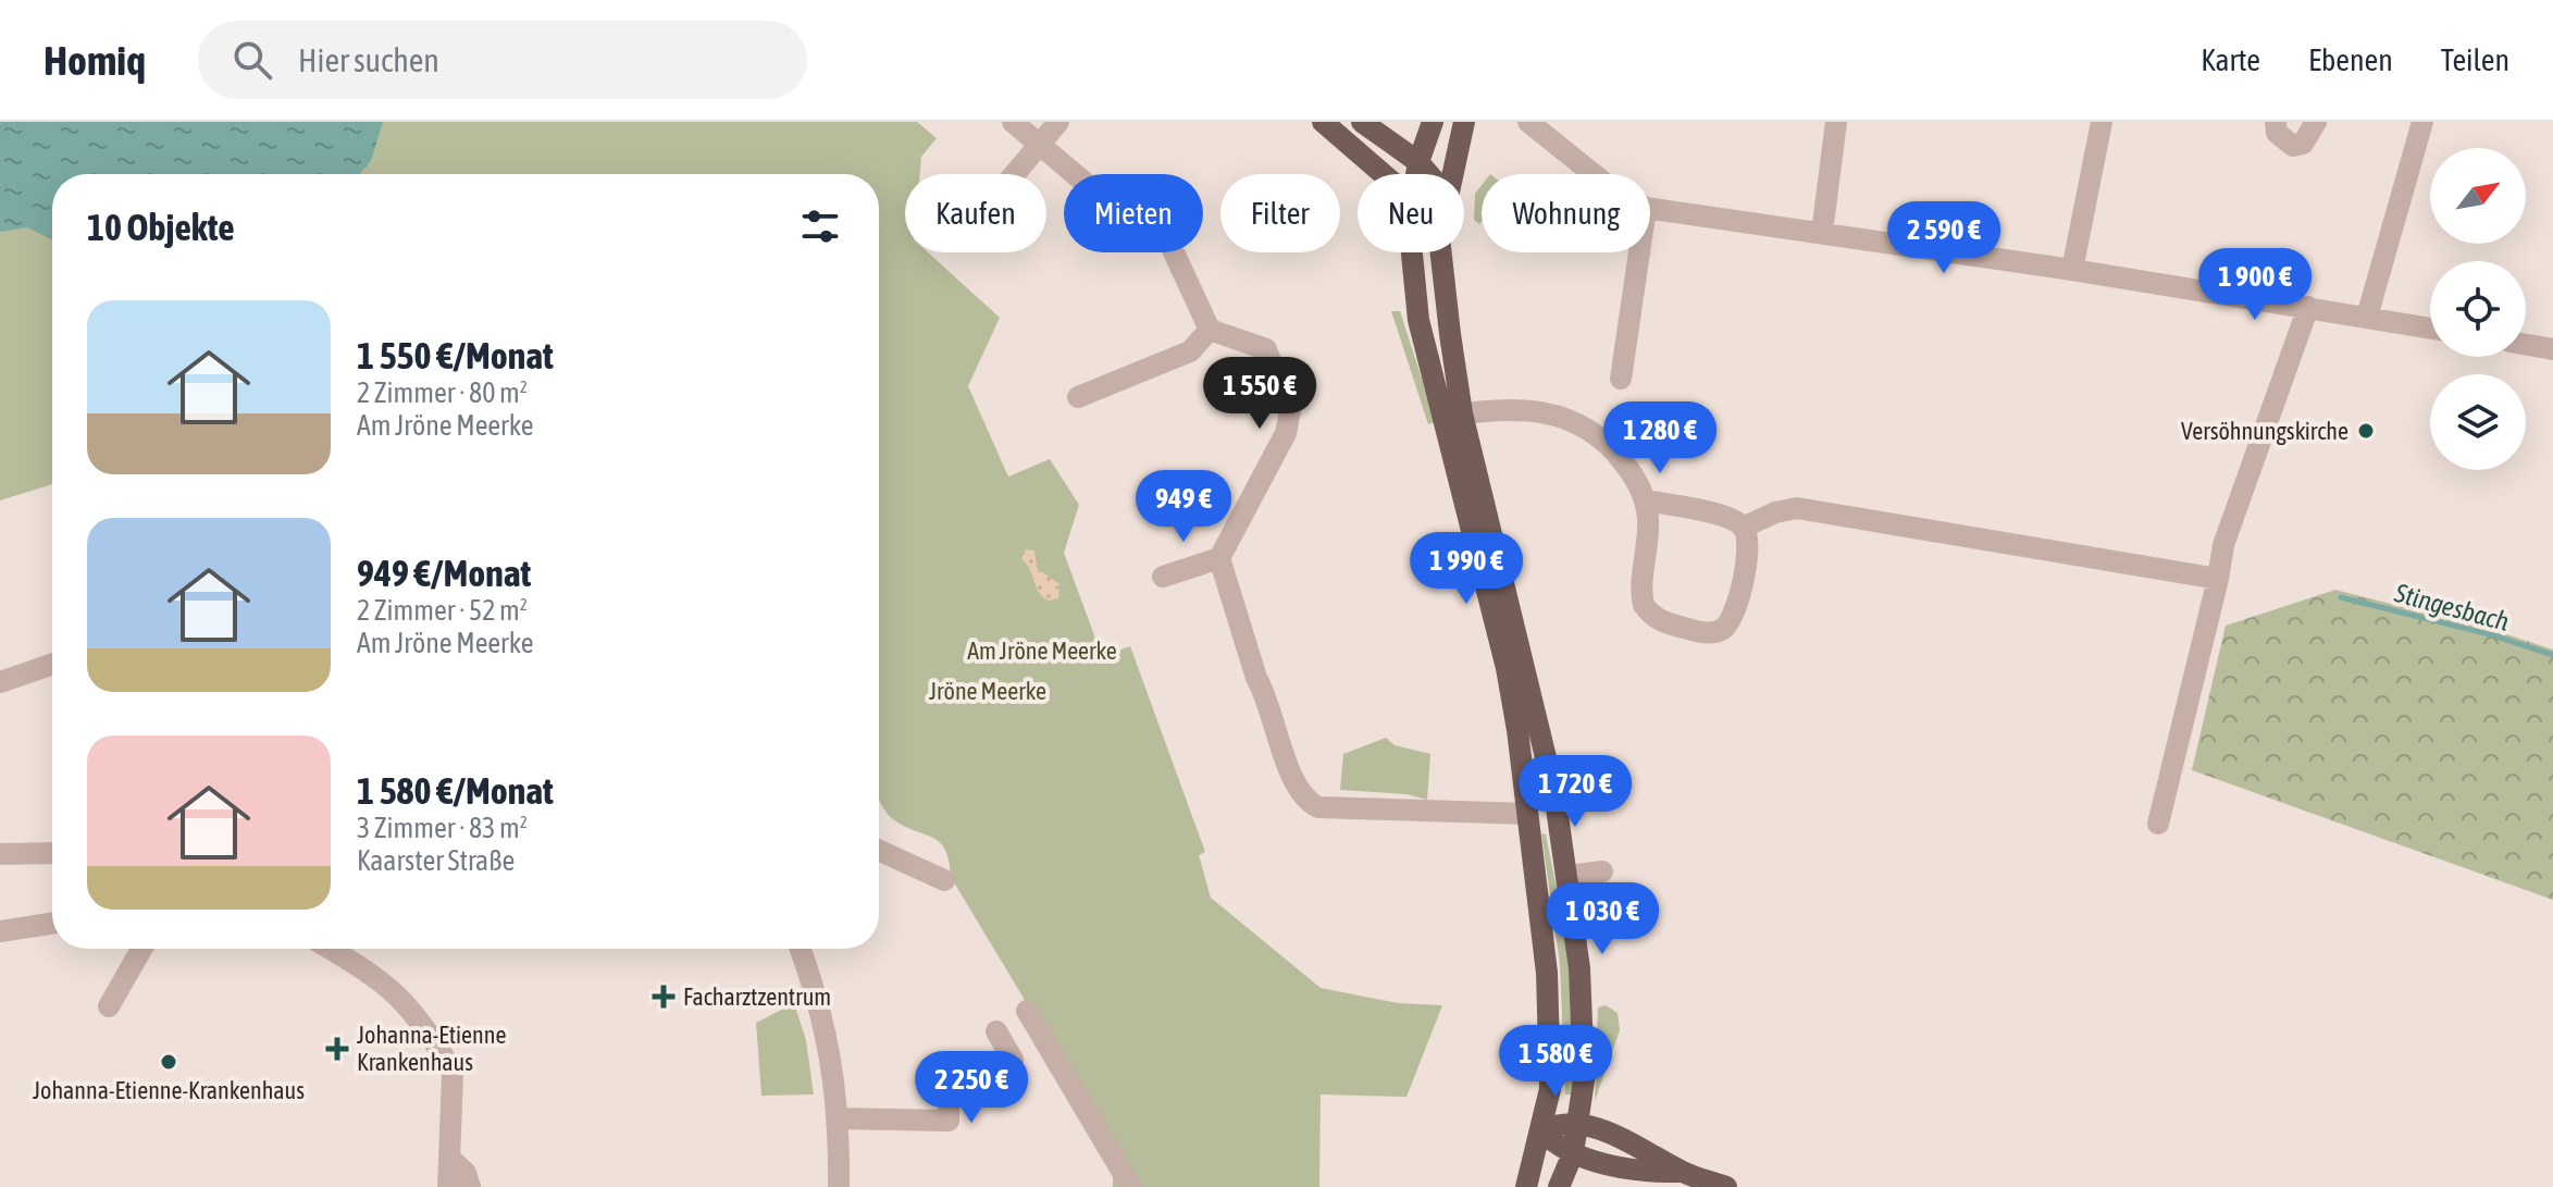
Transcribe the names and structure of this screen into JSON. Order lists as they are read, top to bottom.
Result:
{
  "water": ["Stingesbach"],
  "parks": ["Am Jröne Meerke", "Jröne Meerke"],
  "places": {
    "other": ["Versöhnungskirche", "Johanna-Etienne-Krankenhaus"],
    "health": ["Facharztzentrum", "Johanna-Etienne Krankenhaus"]
  },
  "north": "top right",
  "page": {
    "header": "Homiq",
    "search": "Hier suchen",
    "nav": ["Karte", "Ebenen", "Teilen"],
    "chip": [
      "Kaufen",
      "Mieten",
      "Filter",
      "Neu",
      "Wohnung"
    ],
    "heading": "10 Objekte",
    "price": [
      "2 590 €",
      "1 900 €",
      "1 550 €",
      "1 280 €",
      "949 €",
      "1 990 €",
      "1 720 €",
      "1 030 €",
      "1 580 €",
      "2 250 €"
    ],
    "list": [
      {
        "name": "1 550 €/Monat",
        "note": "2 Zimmer · 80 m² · Am Jröne Meerke"
      },
      {
        "name": "949 €/Monat",
        "note": "2 Zimmer · 52 m² · Am Jröne Meerke"
      },
      {
        "name": "1 580 €/Monat",
        "note": "3 Zimmer · 83 m² · Kaarster Straße"
      }
    ]
  }
}
